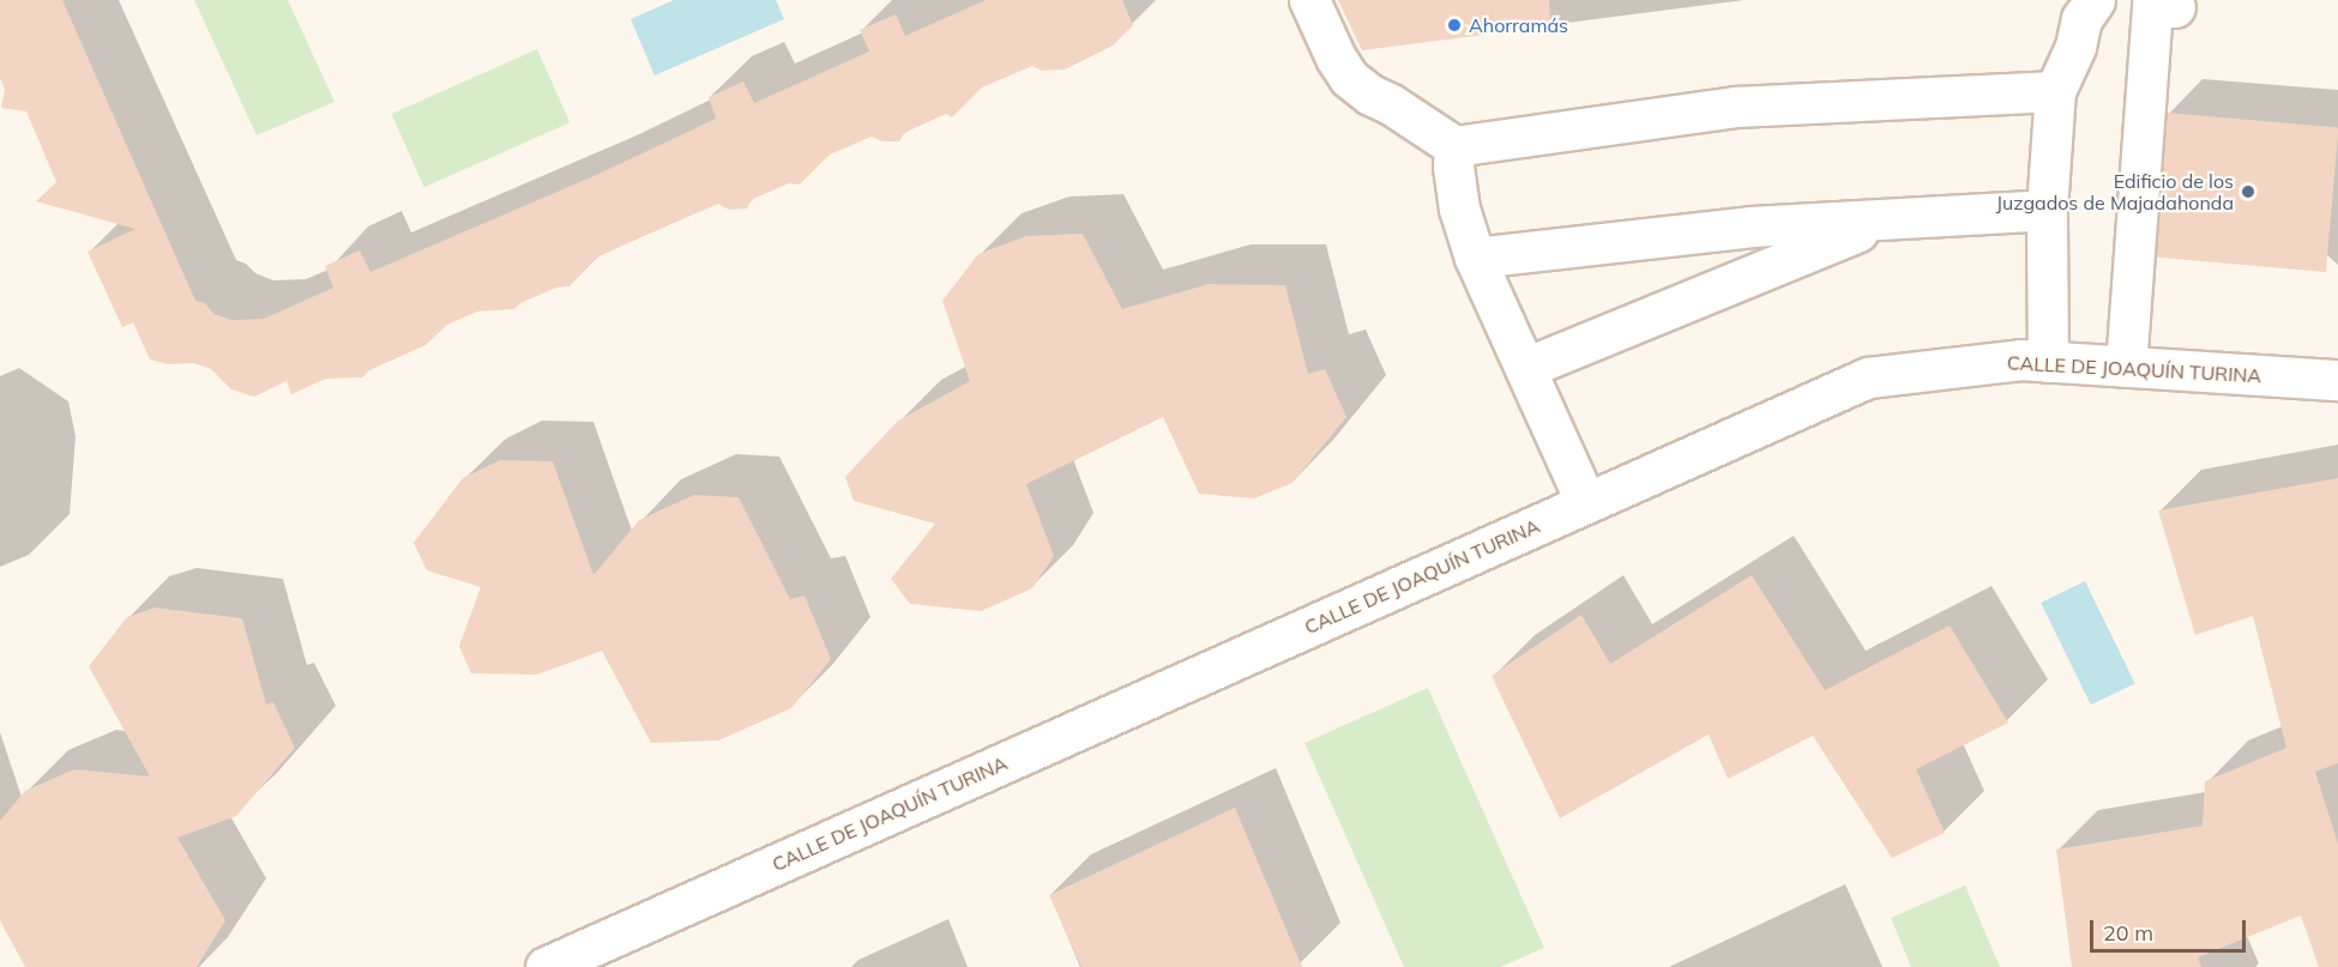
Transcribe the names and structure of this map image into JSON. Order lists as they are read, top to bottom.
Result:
{
  "streets": {
    "street": ["CALLE DE JOAQUÍN TURINA"]
  },
  "places": ["Ahorramás", "Edificio de los Juzgados de Majadahonda"],
  "scale_bar": "20 m"
}
